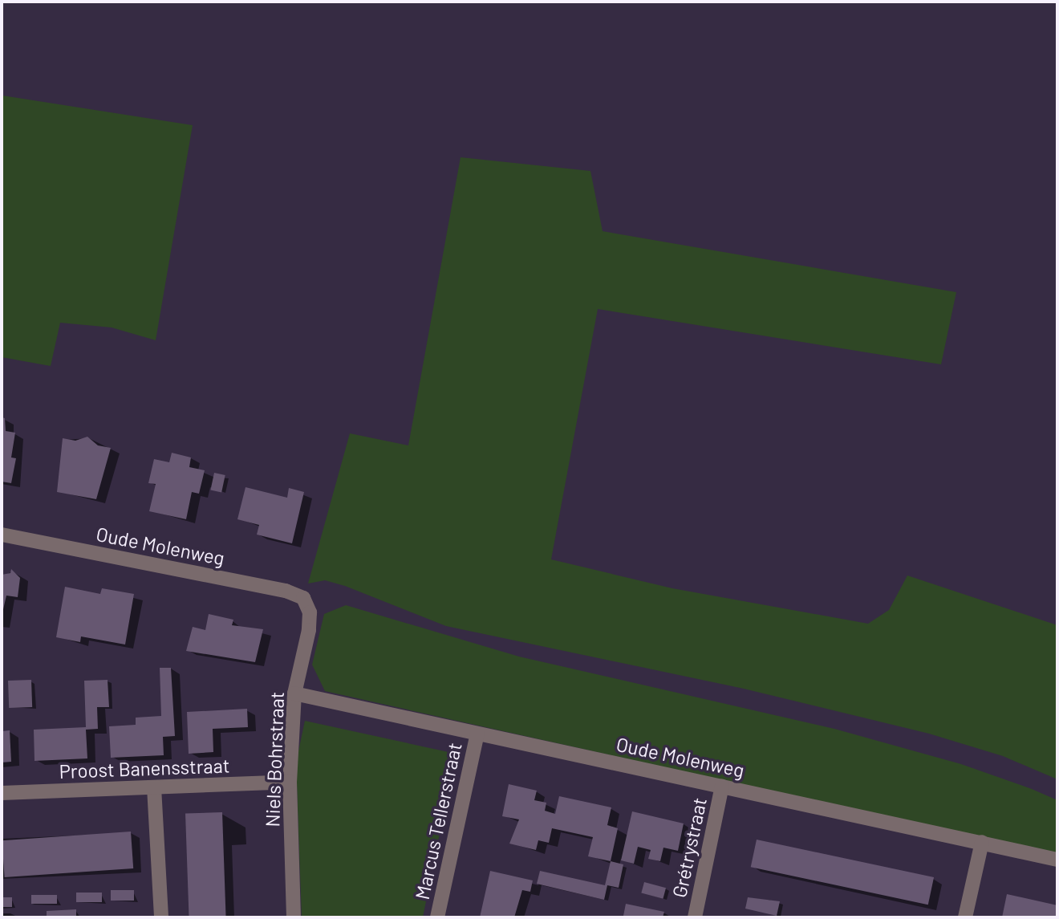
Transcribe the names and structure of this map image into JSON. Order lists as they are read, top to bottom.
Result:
{
  "streets": {
    "street": [
      "Oude Molenweg",
      "Niels Bohrstraat",
      "Proost Banensstraat",
      "Marcus Tellerstraat",
      "Grétrystraat"
    ]
  },
  "crossings": [
    ["Oude Molenweg", "Niels Bohrstraat"],
    ["Oude Molenweg", "Marcus Tellerstraat"],
    ["Oude Molenweg", "Grétrystraat"],
    ["Niels Bohrstraat", "Proost Banensstraat"]
  ]
}
